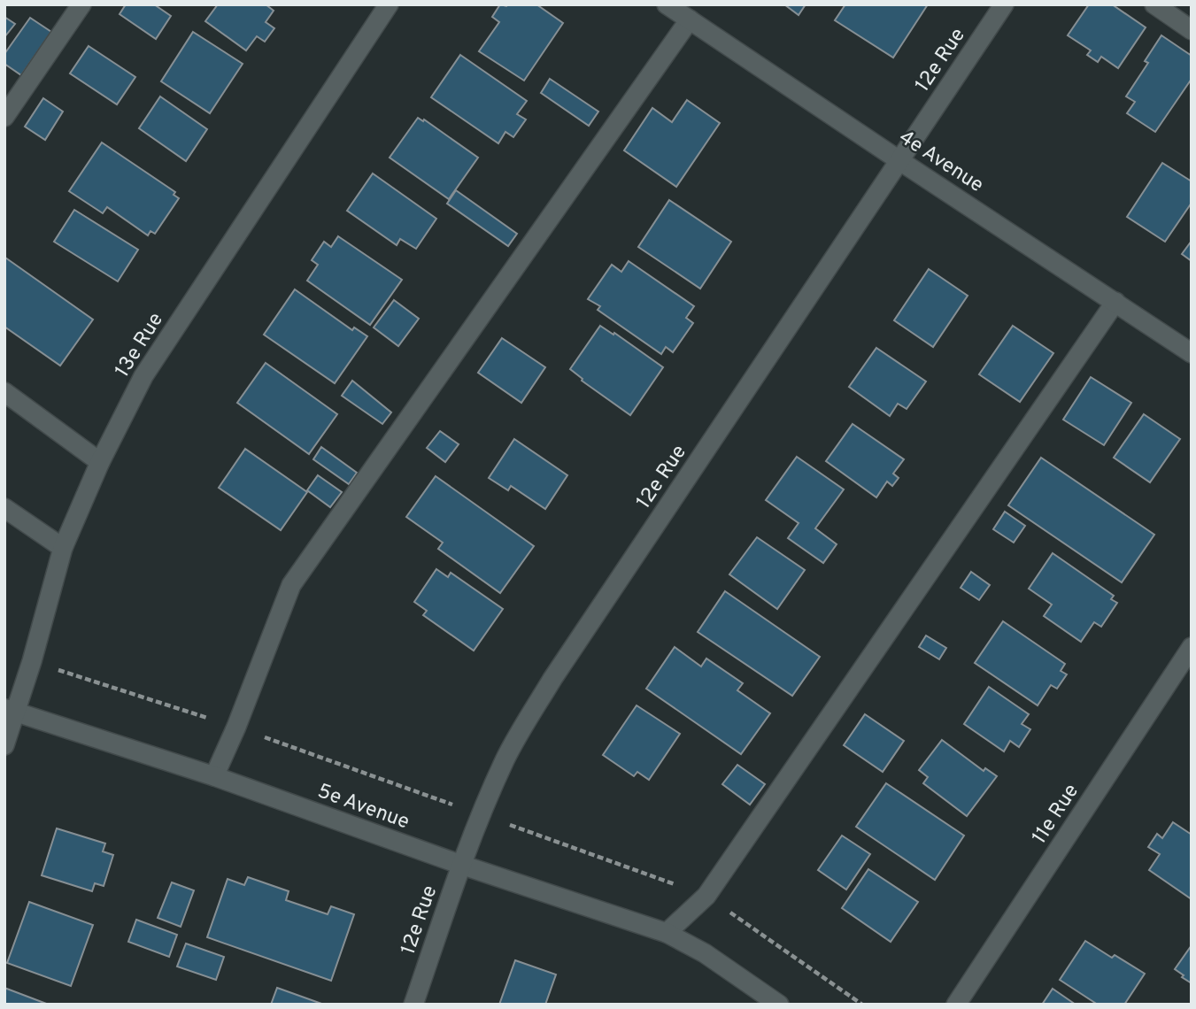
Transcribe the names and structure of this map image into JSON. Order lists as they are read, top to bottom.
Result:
{
  "streets": {
    "street": [
      "12e Rue",
      "4e Avenue",
      "13e Rue",
      "5e Avenue",
      "11e Rue"
    ]
  },
  "crossings": [
    ["12e Rue", "4e Avenue"],
    ["12e Rue", "5e Avenue"],
    ["13e Rue", "5e Avenue"]
  ]
}
